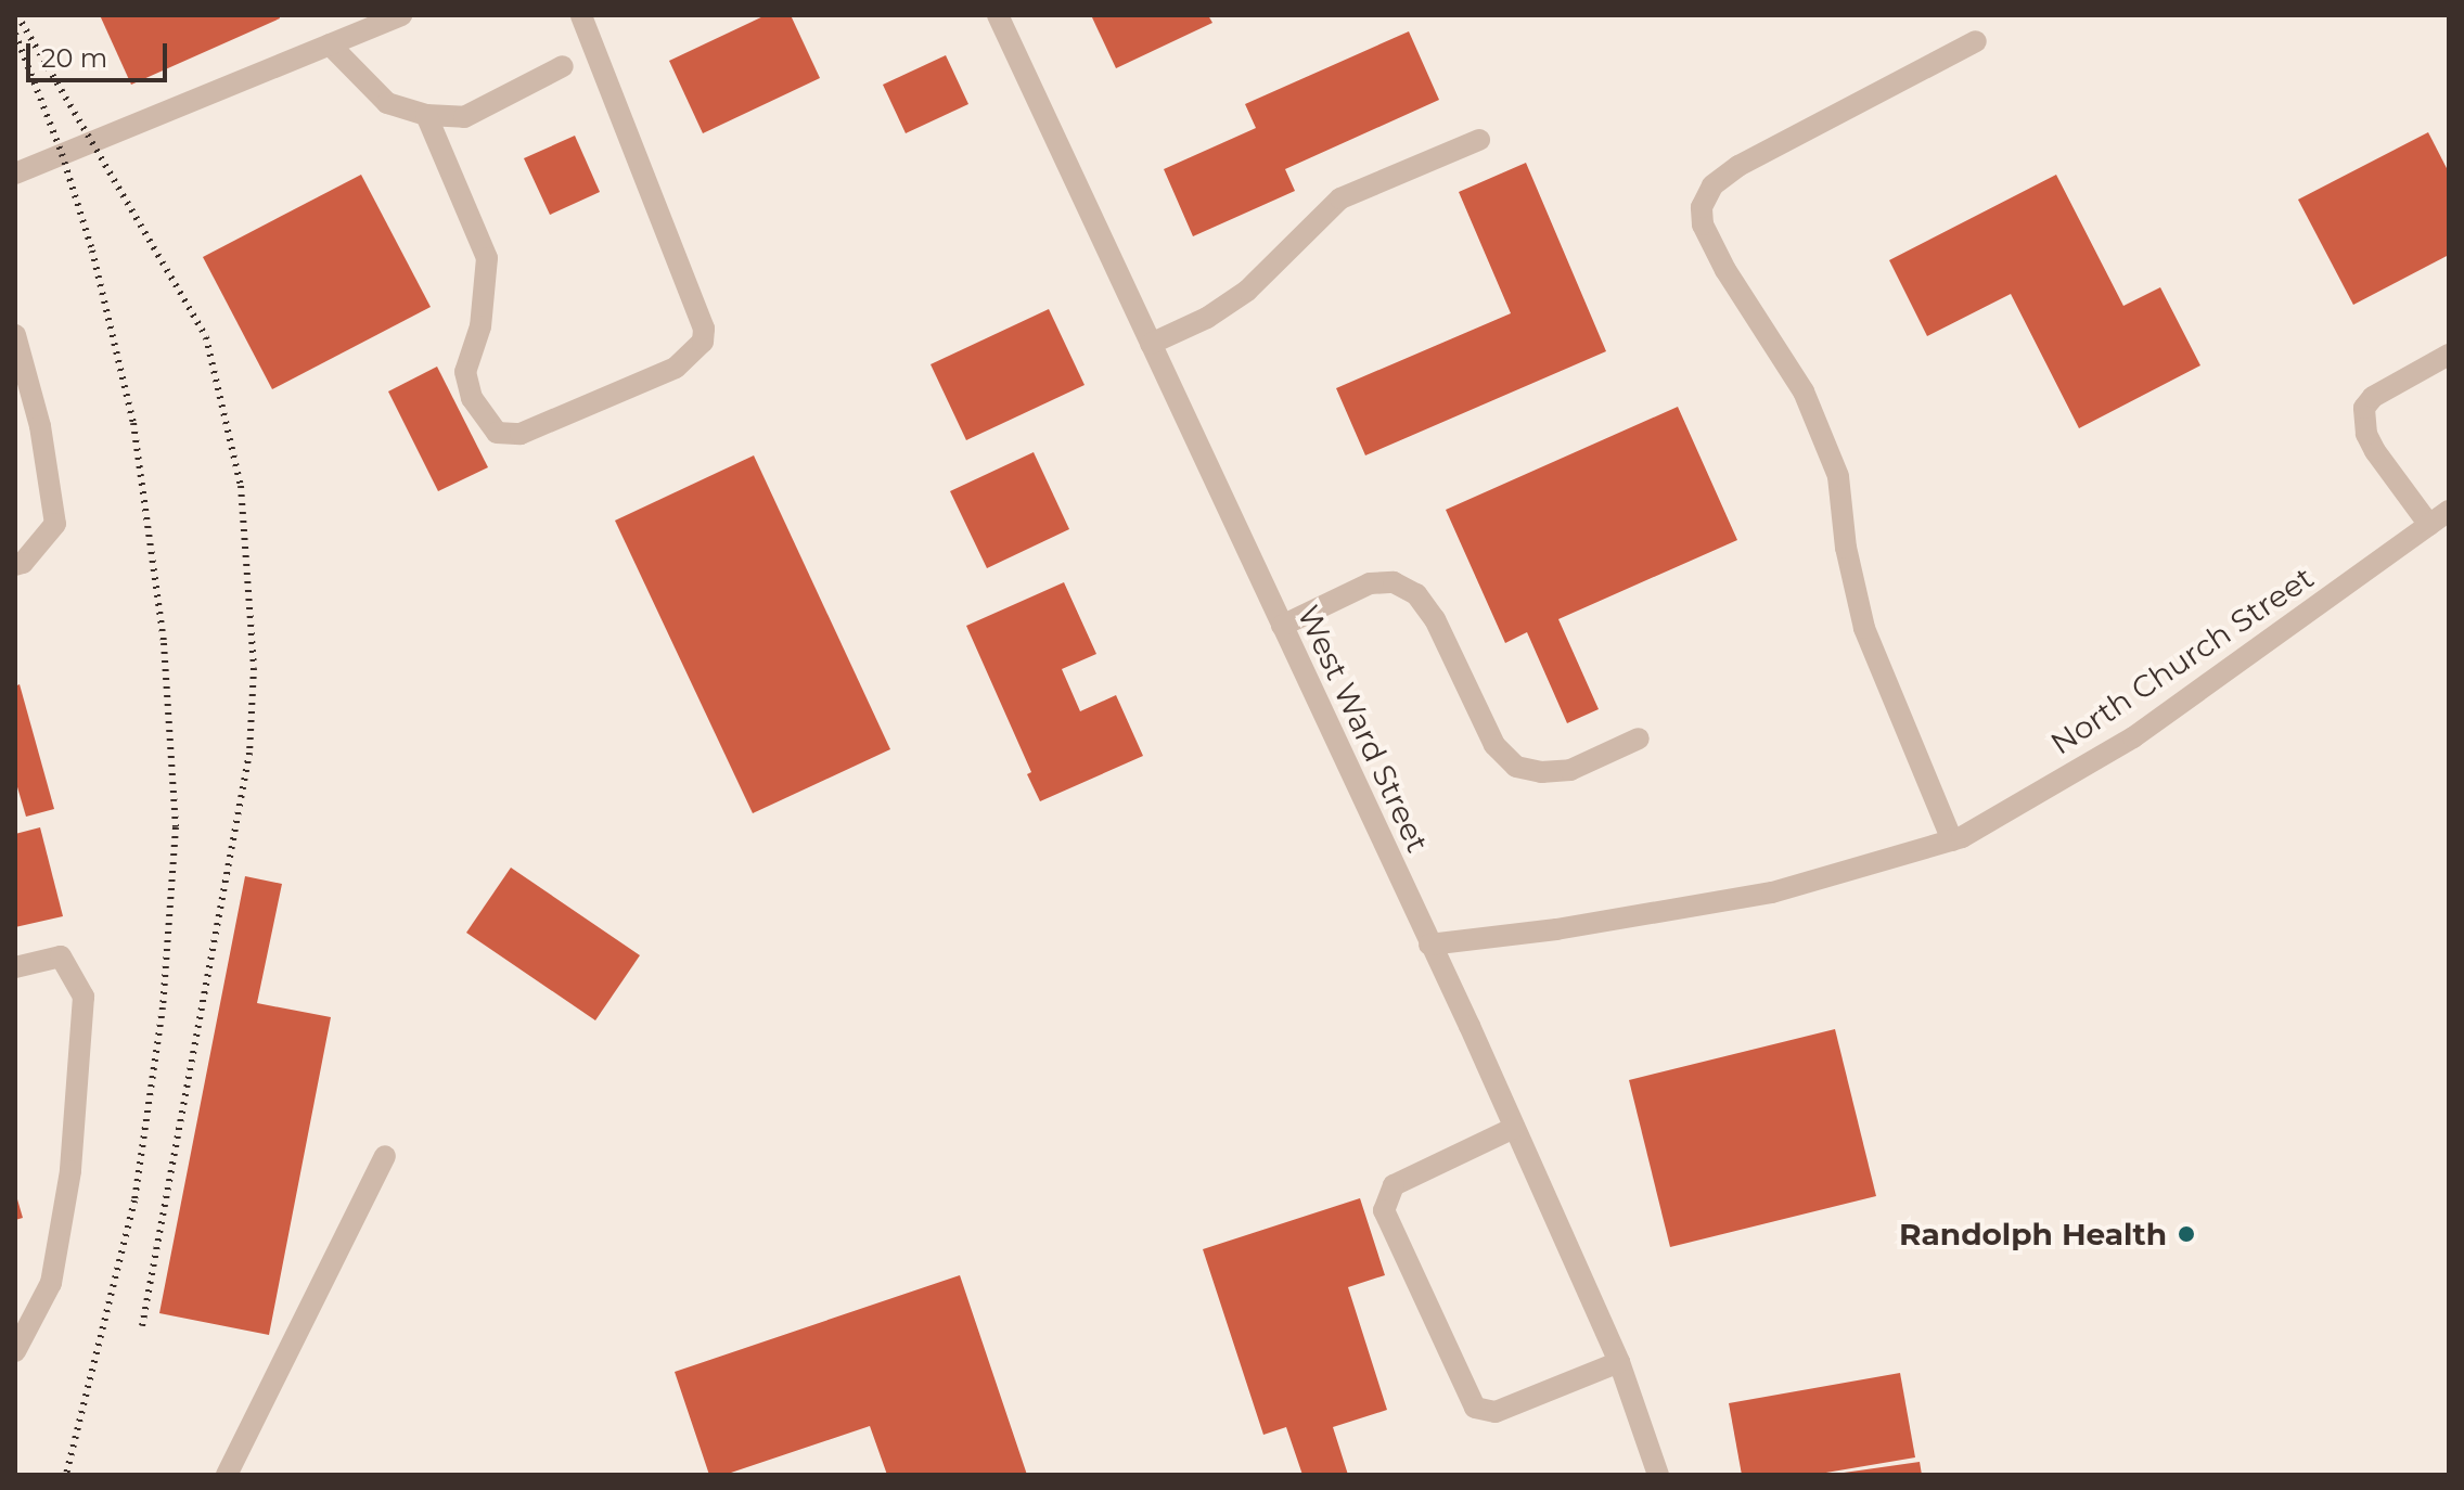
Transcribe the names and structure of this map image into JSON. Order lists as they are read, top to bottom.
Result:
{
  "streets": {
    "street": ["North Church Street", "West Ward Street"]
  },
  "crossings": [
    ["North Church Street", "West Ward Street"]
  ],
  "places": ["Randolph Health"],
  "scale_bar": "20 m"
}
